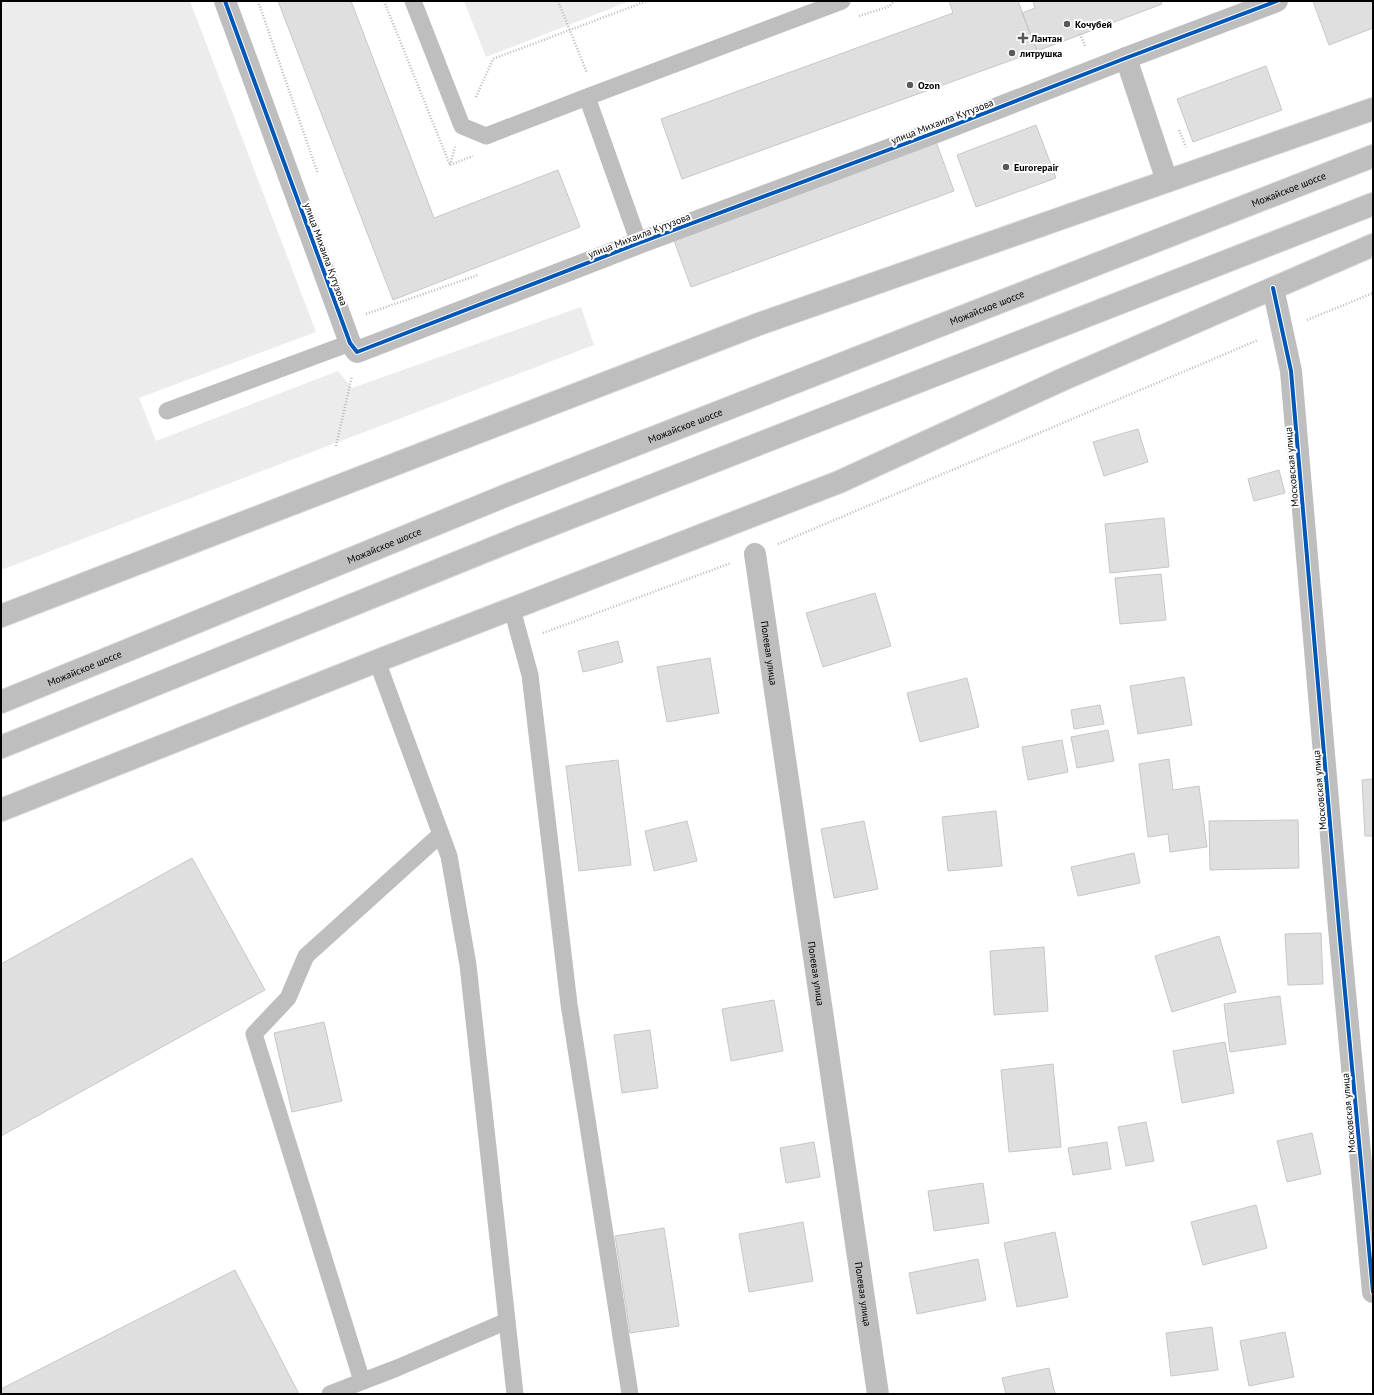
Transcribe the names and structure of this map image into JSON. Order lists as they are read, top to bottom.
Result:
{
  "streets": {
    "main road": [
      "улица Михаила Кутузова",
      "Можайское шоссе",
      "Московская улица",
      "Полевая улица"
    ]
  },
  "places": {
    "other": [
      "Кочубей",
      "литрушка",
      "Ozon",
      "Eurorepair"
    ],
    "health": ["Лантан"]
  }
}
